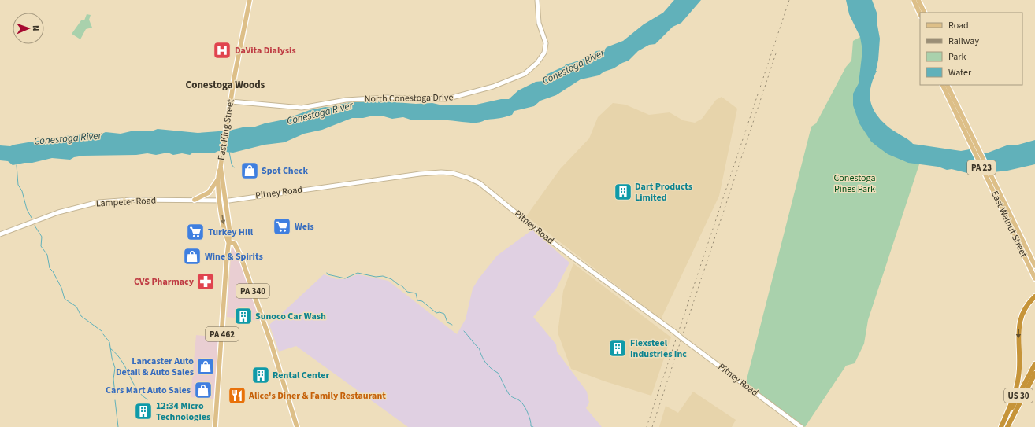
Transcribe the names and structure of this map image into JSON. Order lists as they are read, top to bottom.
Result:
{
  "streets": {
    "highway": ["US 30"],
    "main road": [
      "North Conestoga Drive",
      "East King Street",
      "PA 23",
      "Pitney Road",
      "Lampeter Road",
      "East Walnut Street",
      "PA 340",
      "PA 462"
    ]
  },
  "crossings": [
    ["North Conestoga Drive", "East King Street"],
    ["East King Street", "PA 462"],
    ["Pitney Road", "Lampeter Road"],
    ["Pitney Road", "PA 462"],
    ["Lampeter Road", "PA 462"],
    ["PA 340", "PA 462"]
  ],
  "districts": ["Conestoga Woods"],
  "water": ["Conestoga River"],
  "parks": ["Conestoga Pines Park"],
  "places": {
    "hospital": ["DaVita Dialysis"],
    "shop": [
      "Spot Check",
      "Wine & Spirits",
      "Lancaster Auto Detail & Auto Sales",
      "Cars Mart Auto Sales"
    ],
    "building": [
      "Dart Products Limited",
      "Sunoco Car Wash",
      "Flexsteel Industries Inc",
      "Rental Center",
      "12:34 Micro Technologies"
    ],
    "supermarket": ["Weis", "Turkey Hill"],
    "pharmacy": ["CVS Pharmacy"],
    "restaurant": ["Alice's Diner & Family Restaurant"]
  },
  "legend": [
    "Road",
    "Railway",
    "Park",
    "Water"
  ],
  "north": "right"
}
